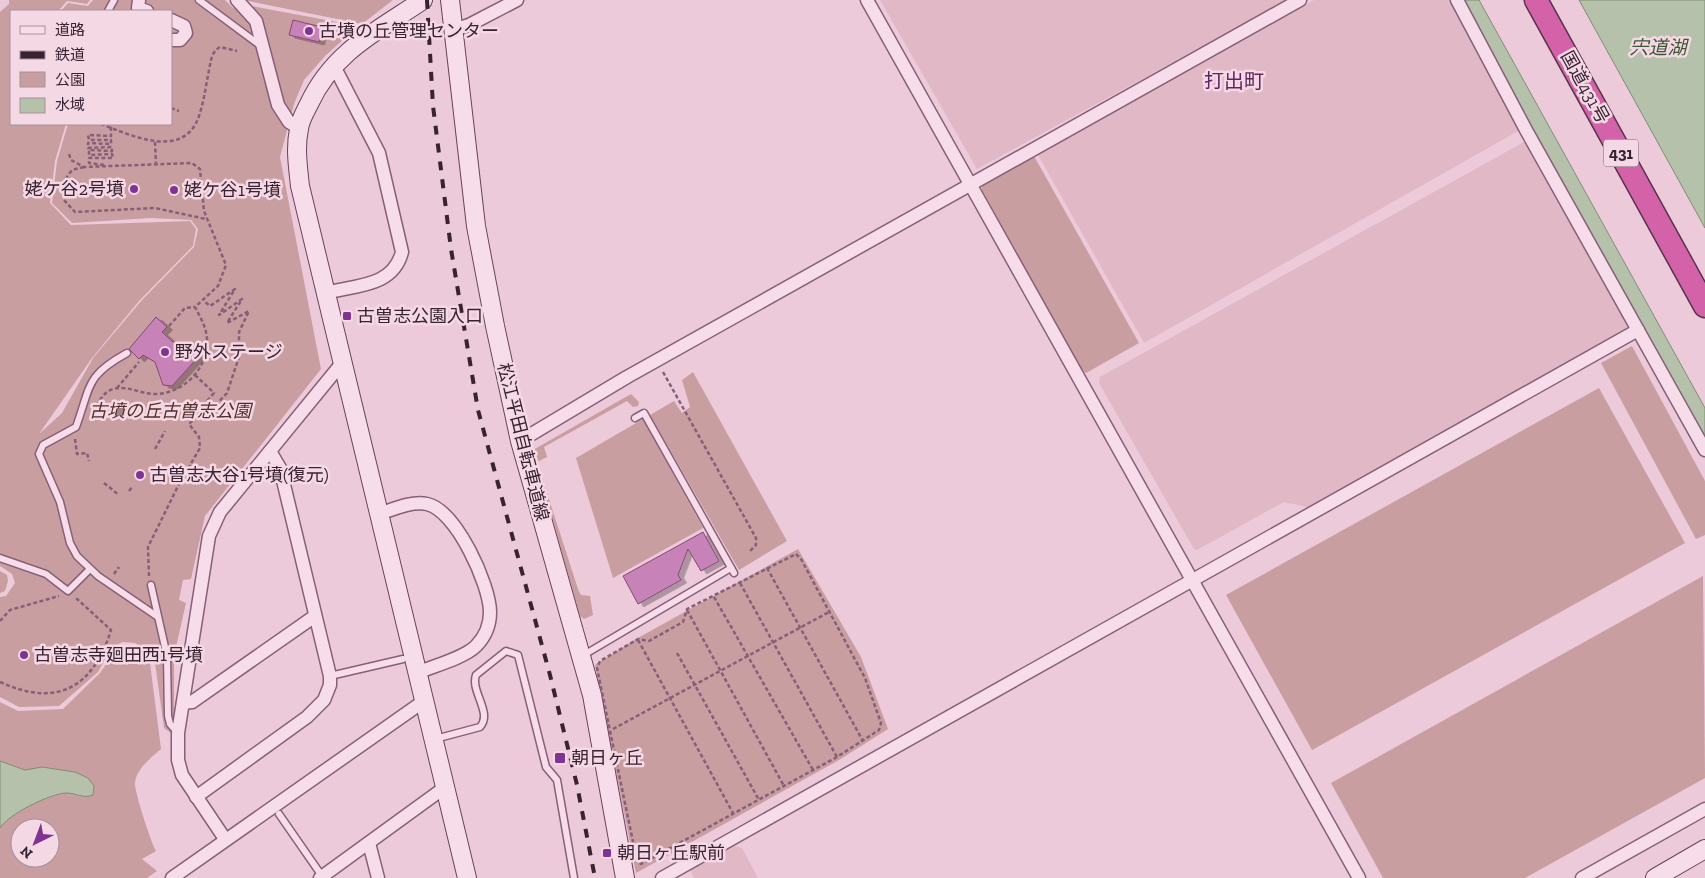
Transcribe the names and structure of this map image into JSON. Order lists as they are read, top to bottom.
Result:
{
  "streets": {
    "highway": ["国道431号", "431"],
    "street": ["松江平田自転車道線"]
  },
  "districts": ["打出町"],
  "water": ["宍道湖"],
  "parks": ["古墳の丘古曽志公園"],
  "places": {
    "other": [
      "古墳の丘管理センター",
      "姥ケ谷2号墳",
      "姥ケ谷1号墳",
      "野外ステージ",
      "古曽志大谷1号墳(復元)",
      "古曽志寺廻田西1号墳"
    ],
    "transit": ["古曽志公園入口", "朝日ヶ丘", "朝日ヶ丘駅前"]
  },
  "legend": [
    "道路",
    "鉄道",
    "公園",
    "水域"
  ],
  "north": "bottom left"
}
